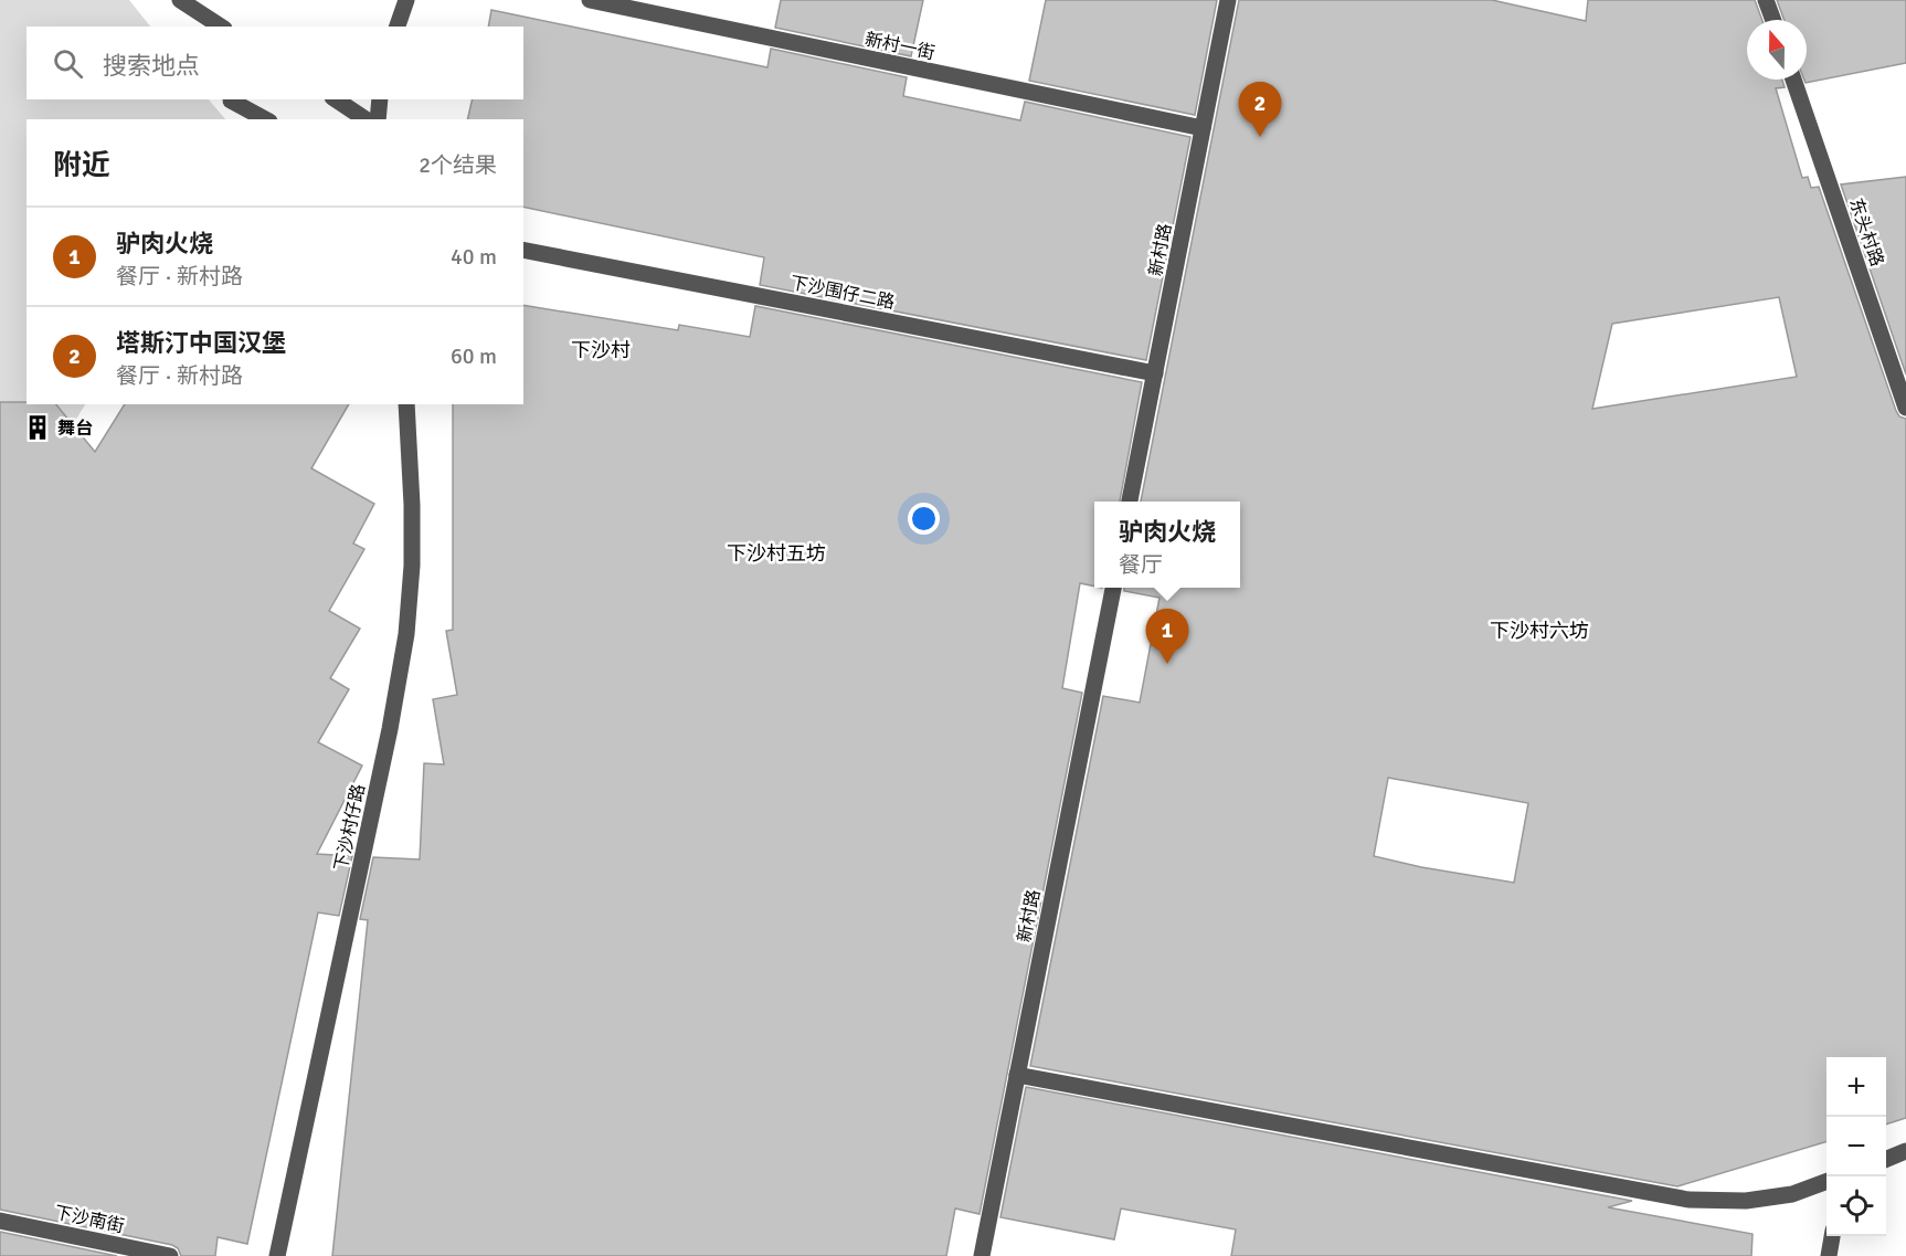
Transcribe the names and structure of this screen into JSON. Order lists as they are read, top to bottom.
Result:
{
  "streets": {
    "street": [
      "新村一街",
      "东头村路",
      "新村路",
      "下沙围仔二路",
      "下沙村仔路",
      "下沙南街"
    ]
  },
  "crossings": [
    ["新村一街", "新村路"],
    ["新村路", "下沙围仔二路"]
  ],
  "districts": ["下沙村", "下沙村五坊", "下沙村六坊"],
  "places": {
    "building": ["舞台"]
  },
  "north": "top",
  "page": {
    "search": "搜索地点",
    "pins": ["2", "1"],
    "heading": ["附近", "2个结果"],
    "list": [
      {
        "mark": "1",
        "name": "驴肉火烧",
        "note": "餐厅 · 新村路",
        "value": "40 m"
      },
      {
        "mark": "2",
        "name": "塔斯汀中国汉堡",
        "note": "餐厅 · 新村路",
        "value": "60 m"
      }
    ],
    "popup": ["驴肉火烧", "餐厅"],
    "map_buttons": ["+", "−"]
  }
}
